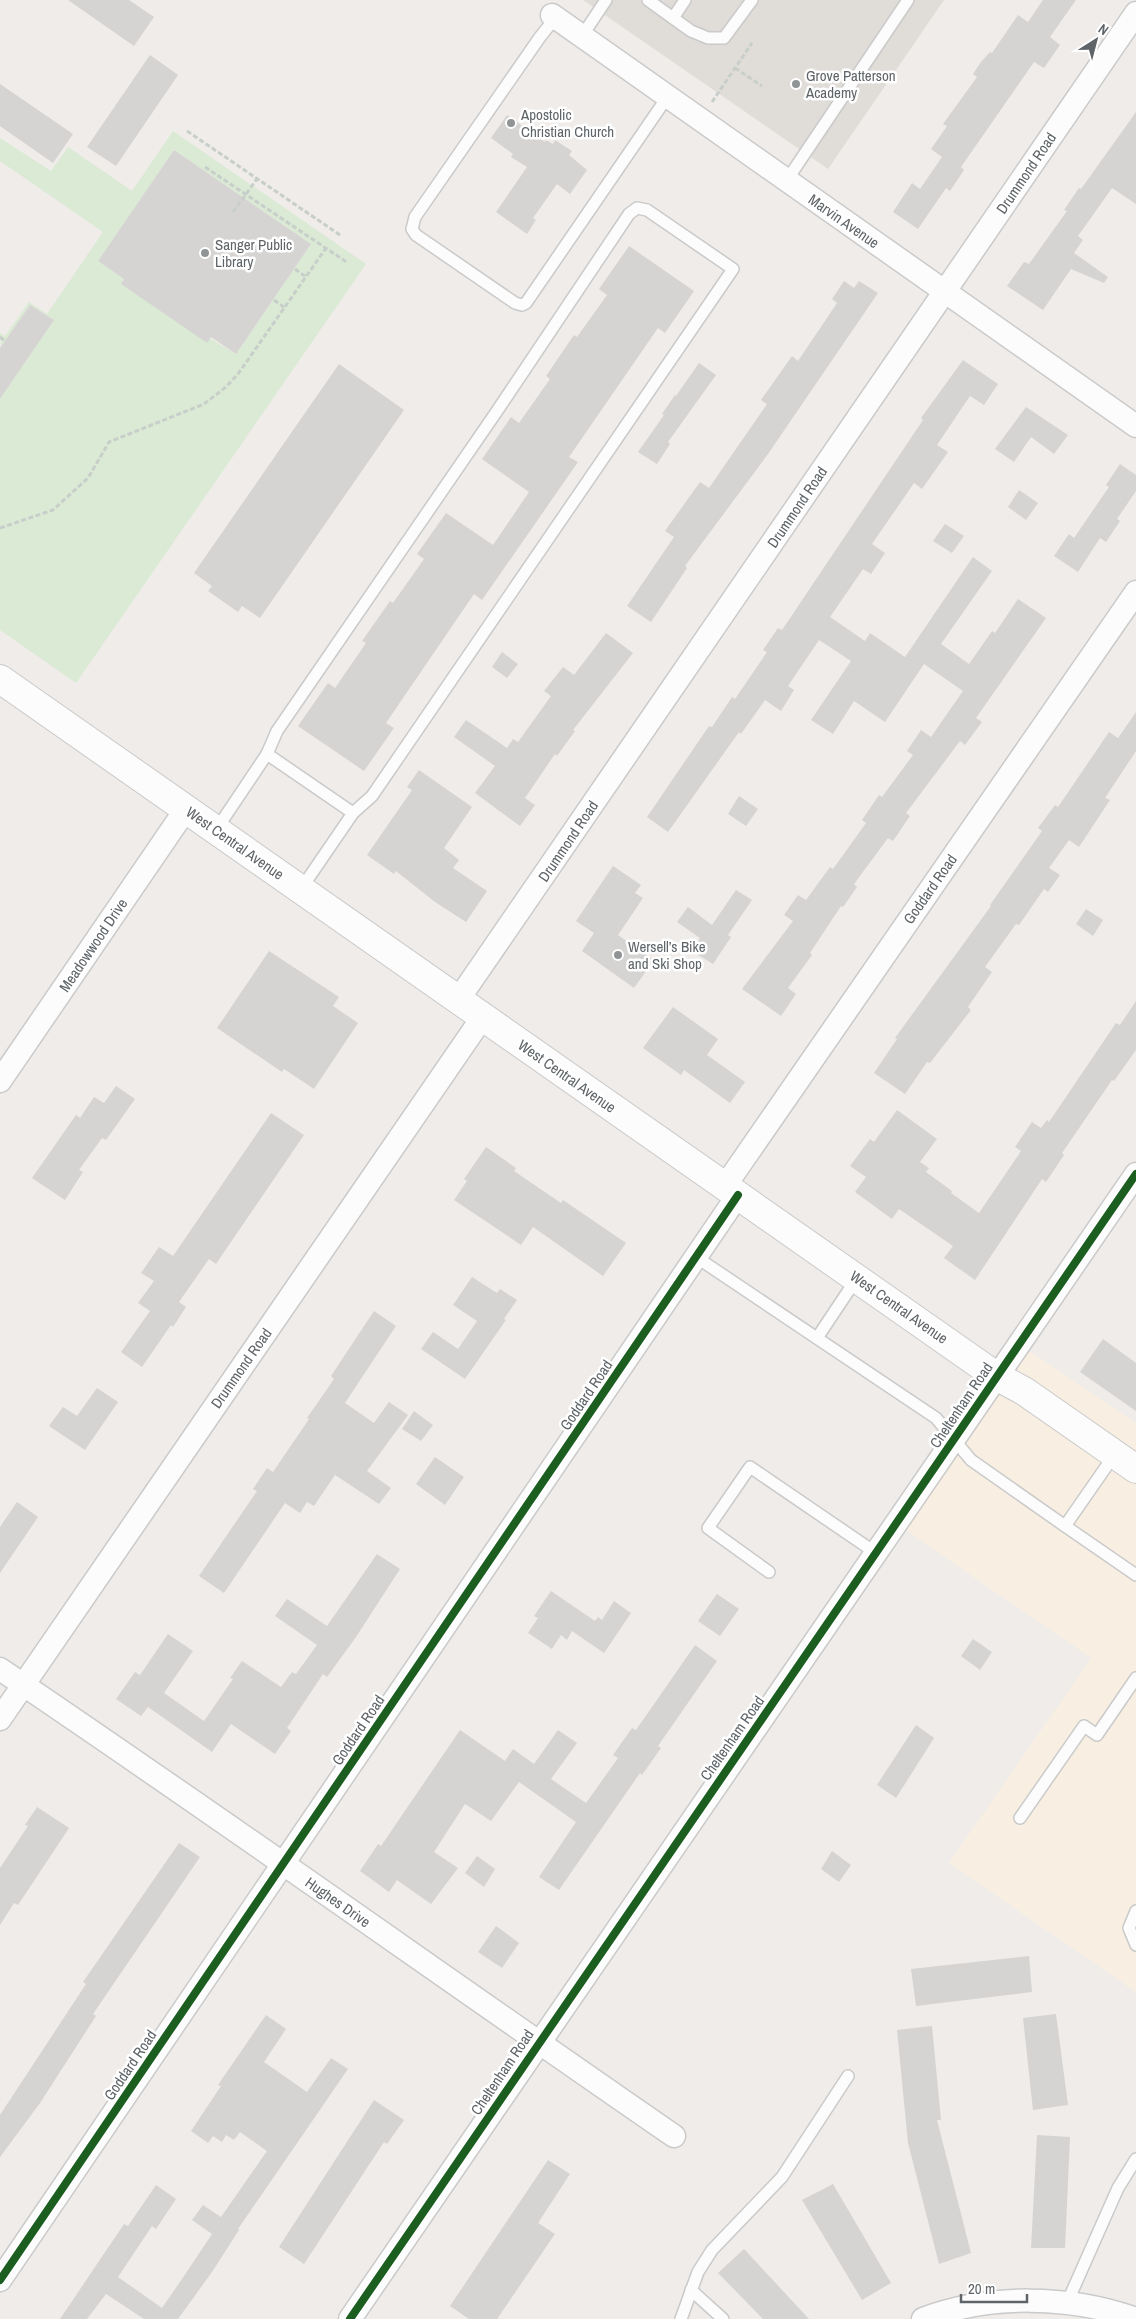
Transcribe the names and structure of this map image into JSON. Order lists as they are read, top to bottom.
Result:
{
  "streets": {
    "main road": ["West Central Avenue"],
    "street": [
      "Drummond Road",
      "Marvin Avenue",
      "Goddard Road",
      "Meadowwood Drive",
      "Cheltenham Road",
      "Hughes Drive"
    ]
  },
  "crossings": [
    ["Drummond Road", "Marvin Avenue"],
    ["Drummond Road", "West Central Avenue"],
    ["Drummond Road", "Hughes Drive"],
    ["West Central Avenue", "Goddard Road"],
    ["West Central Avenue", "Meadowwood Drive"],
    ["West Central Avenue", "Cheltenham Road"],
    ["Goddard Road", "Hughes Drive"],
    ["Cheltenham Road", "Hughes Drive"]
  ],
  "places": [
    "Grove Patterson Academy",
    "Apostolic Christian Church",
    "Sanger Public Library",
    "Wersell’s Bike and Ski Shop"
  ],
  "scale_bar": "20 m",
  "north": "top right"
}
